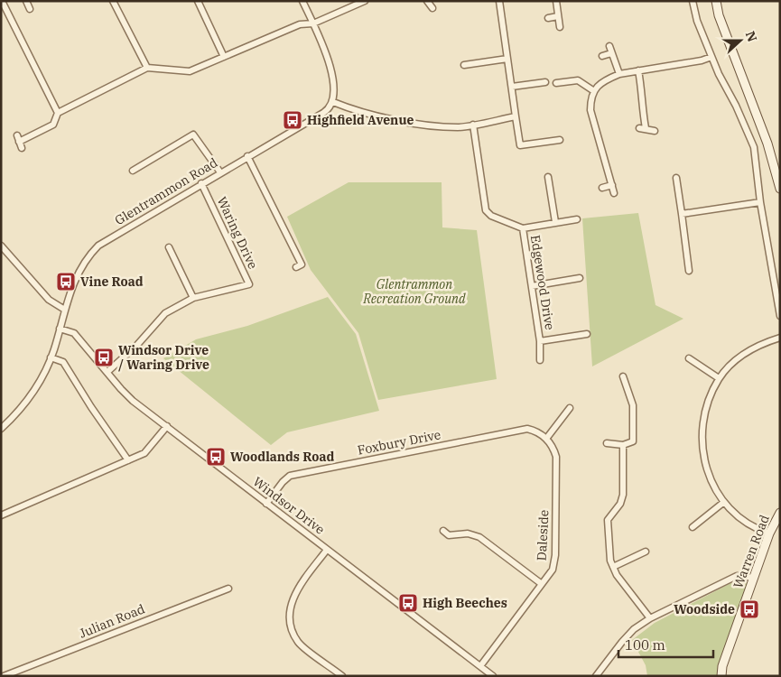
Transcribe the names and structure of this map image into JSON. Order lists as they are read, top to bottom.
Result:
{
  "streets": {
    "street": [
      "Glentrammon Road",
      "Waring Drive",
      "Edgewood Drive",
      "Foxbury Drive",
      "Windsor Drive",
      "Daleside",
      "Warren Road",
      "Julian Road"
    ]
  },
  "crossings": [
    ["Glentrammon Road", "Waring Drive"],
    ["Glentrammon Road", "Windsor Drive"],
    ["Waring Drive", "Windsor Drive"],
    ["Foxbury Drive", "Windsor Drive"],
    ["Foxbury Drive", "Daleside"],
    ["Windsor Drive", "Daleside"]
  ],
  "parks": ["Glentrammon Recreation Ground"],
  "places": {
    "bus stop": [
      "Highfield Avenue",
      "Vine Road",
      "Windsor Drive / Waring Drive",
      "Woodlands Road",
      "High Beeches",
      "Woodside"
    ]
  },
  "scale_bar": "100 m",
  "north": "right"
}
